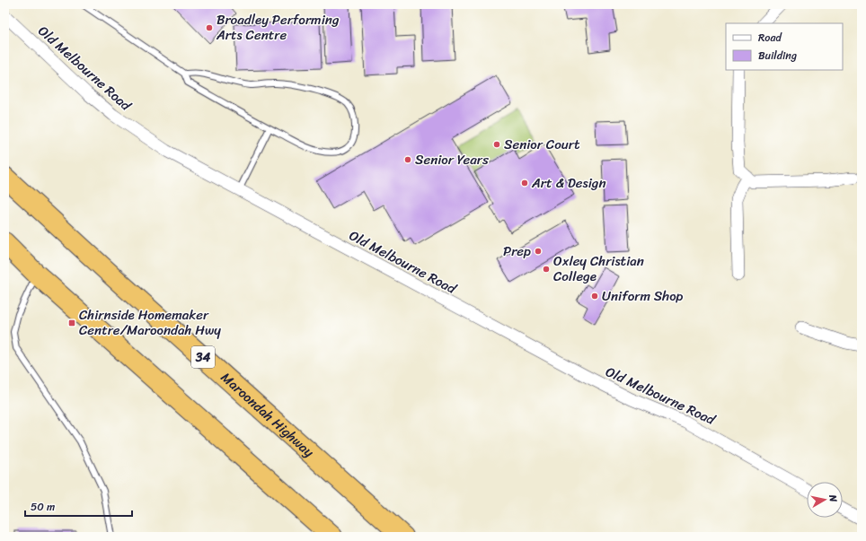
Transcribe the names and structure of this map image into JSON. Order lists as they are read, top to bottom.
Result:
{
  "streets": {
    "highway": ["34", "Maroondah Highway"],
    "street": ["Old Melbourne Road"]
  },
  "places": {
    "other": [
      "Broadley Performing Arts Centre",
      "Senior Court",
      "Senior Years",
      "Art & Design",
      "Prep",
      "Oxley Christian College",
      "Uniform Shop"
    ],
    "transit": ["Chirnside Homemaker Centre/Maroondah Hwy"]
  },
  "legend": ["Road", "Building"],
  "scale_bar": "50 m",
  "north": "right"
}
